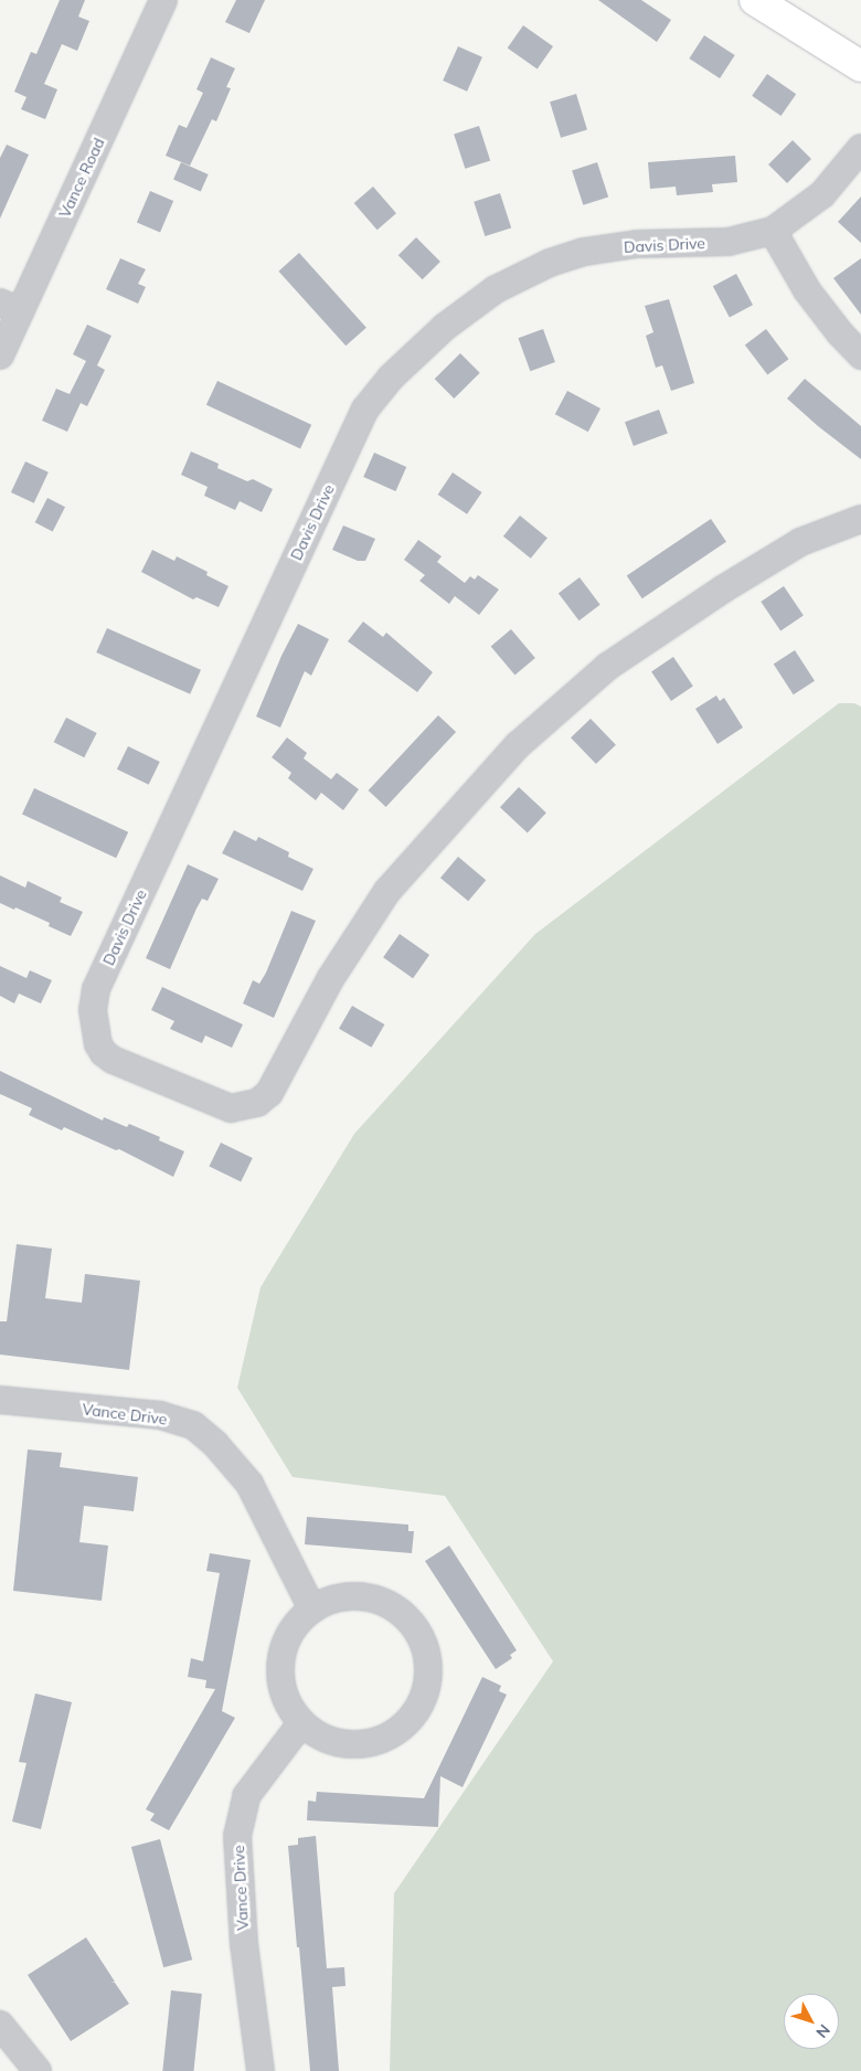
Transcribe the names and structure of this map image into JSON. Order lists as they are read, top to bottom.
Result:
{
  "streets": {
    "street": ["Vance Road", "Davis Drive", "Vance Drive"]
  },
  "north": "bottom right"
}
